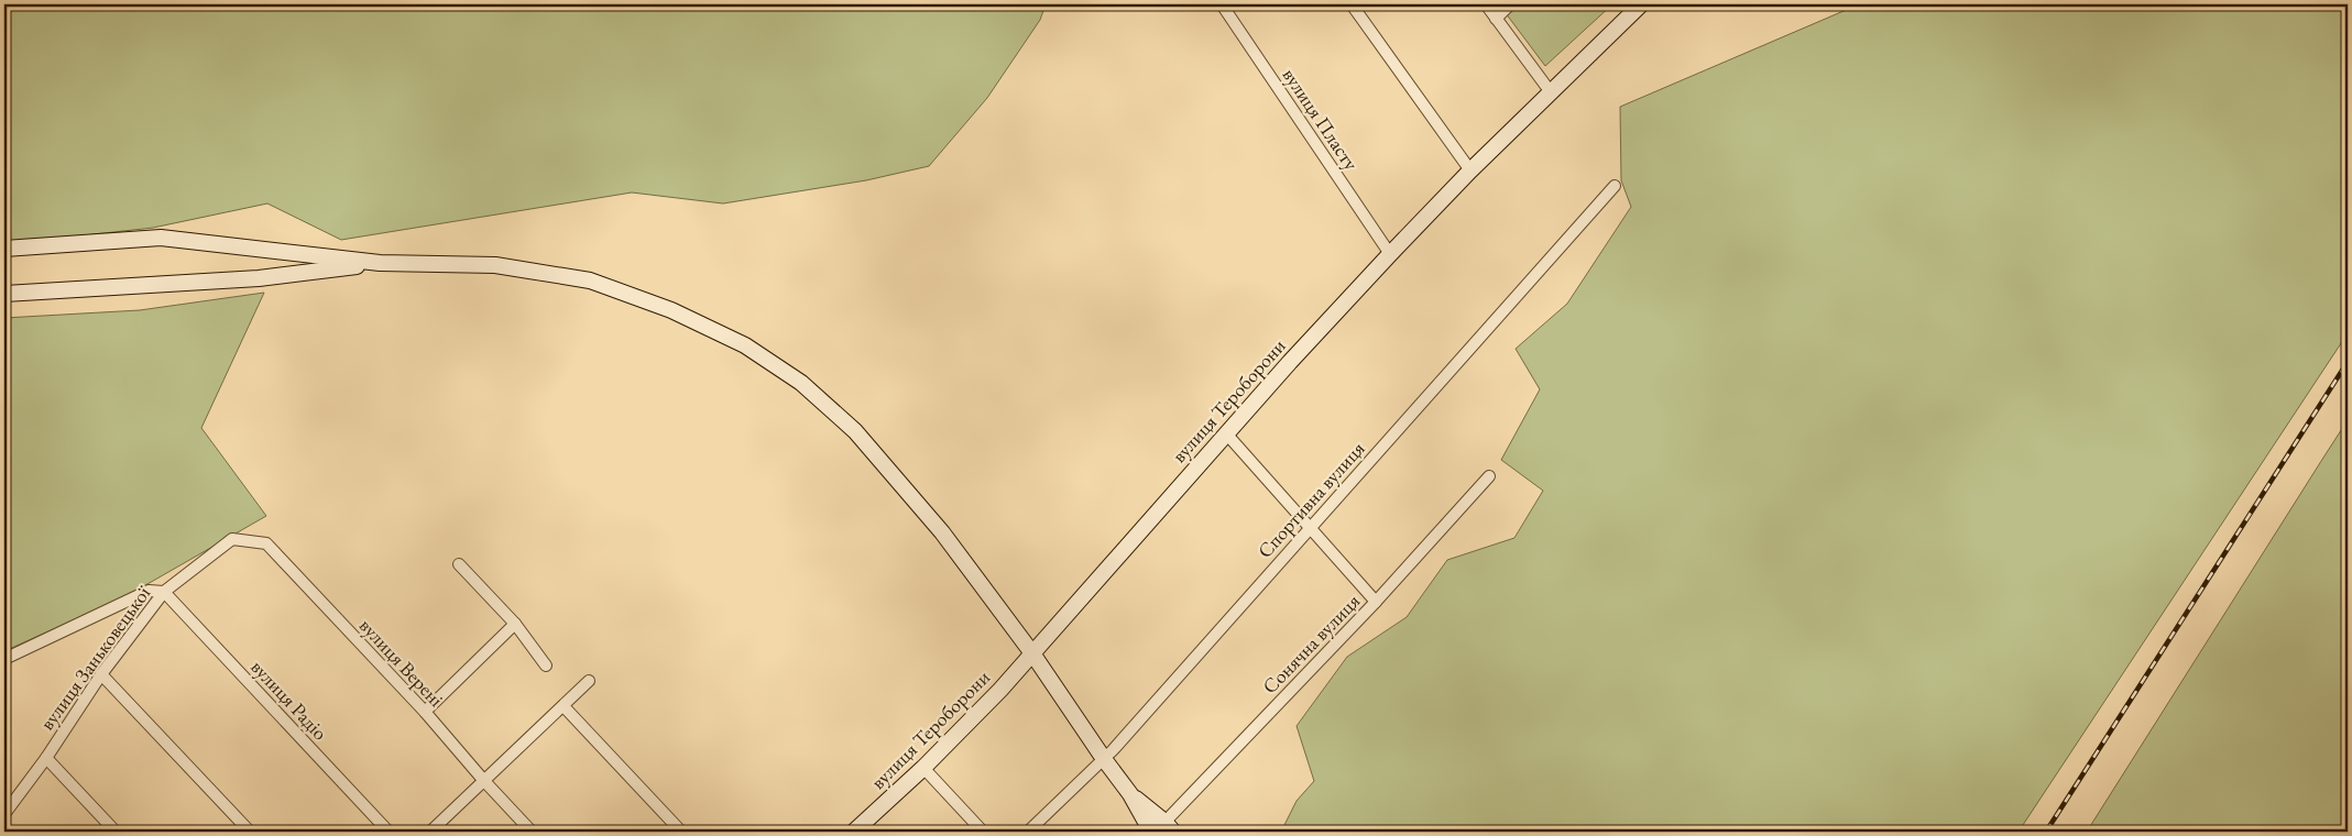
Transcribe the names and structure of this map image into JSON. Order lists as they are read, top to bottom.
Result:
{
  "streets": {
    "main road": ["вулиця Тероборони"],
    "street": [
      "вулиця Пласту",
      "Спортивна вулиця",
      "Сонячна вулиця",
      "вулиця Заньковецької",
      "вулиця Верені",
      "вулиця Радіо"
    ]
  },
  "crossings": [
    ["вулиця Пласту", "вулиця Тероборони"],
    ["вулиця Заньковецької", "вулиця Верені"],
    ["вулиця Заньковецької", "вулиця Радіо"]
  ]
}
